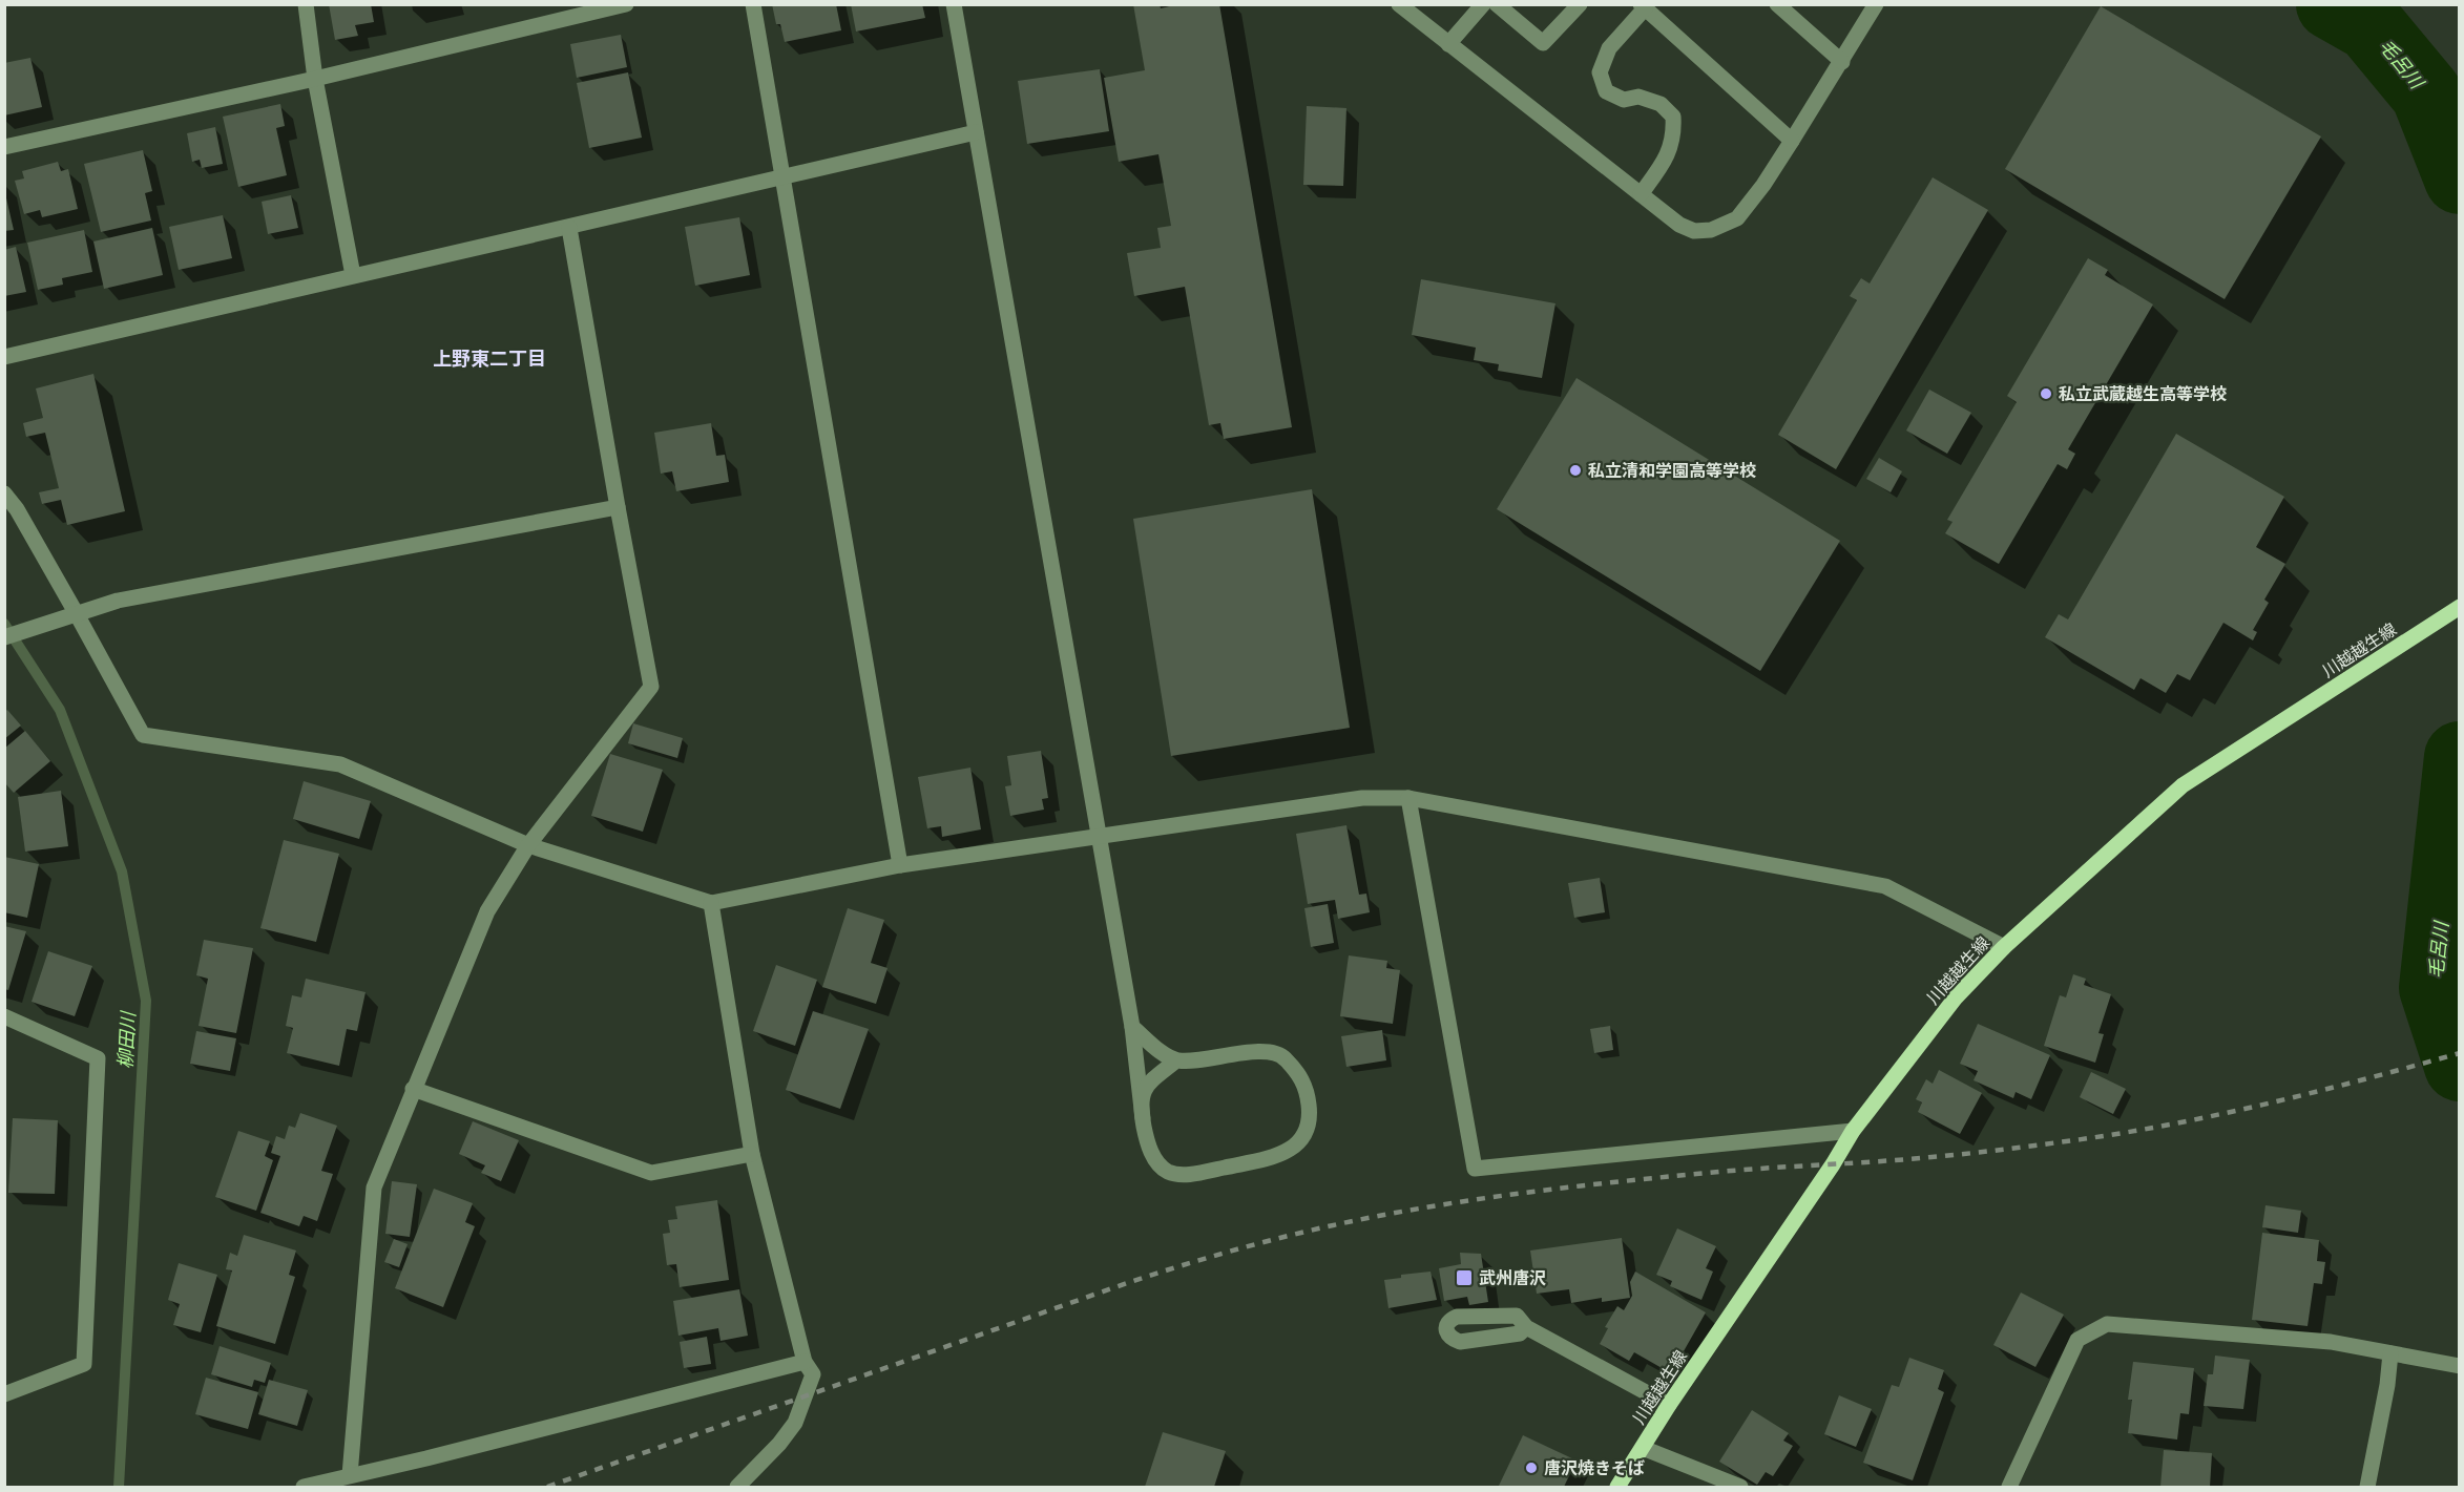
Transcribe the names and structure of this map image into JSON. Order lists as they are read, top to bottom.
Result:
{
  "streets": {
    "main road": ["川越越生線"]
  },
  "districts": ["上野東二丁目"],
  "water": ["毛呂川", "柳田川"],
  "places": {
    "other": ["私立武蔵越生高等学校", "私立清和学園高等学校", "唐沢焼きそば"],
    "transit": ["武州唐沢"]
  }
}
